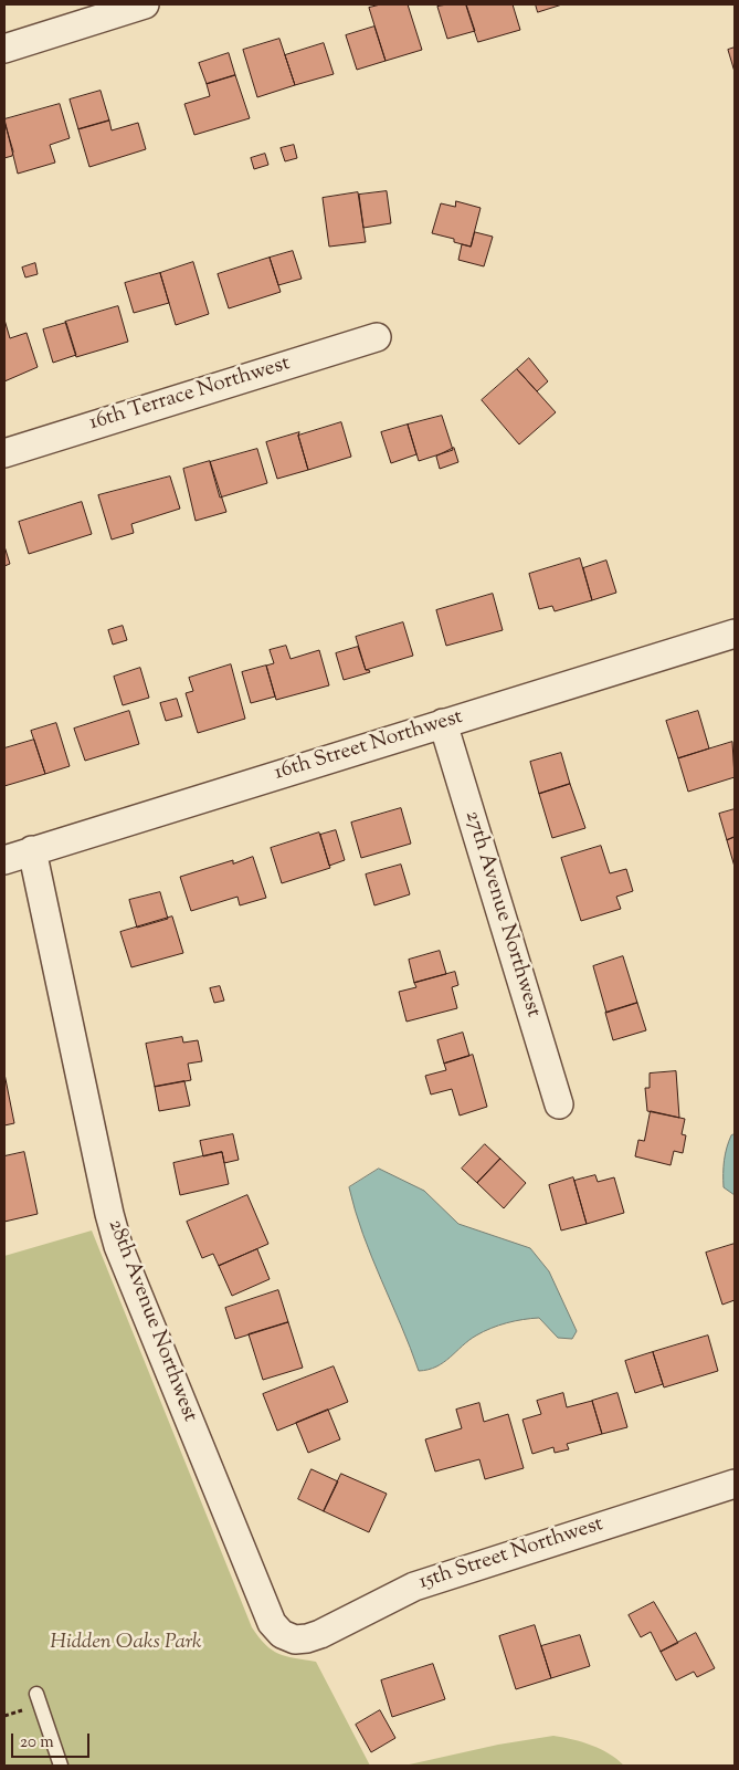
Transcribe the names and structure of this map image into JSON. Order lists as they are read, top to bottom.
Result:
{
  "streets": {
    "street": [
      "16th Terrace Northwest",
      "16th Street Northwest",
      "27th Avenue Northwest",
      "28th Avenue Northwest",
      "15th Street Northwest"
    ]
  },
  "crossings": [
    ["16th Street Northwest", "27th Avenue Northwest"],
    ["16th Street Northwest", "28th Avenue Northwest"],
    ["28th Avenue Northwest", "15th Street Northwest"]
  ],
  "parks": ["Hidden Oaks Park"],
  "scale_bar": "20 m"
}
